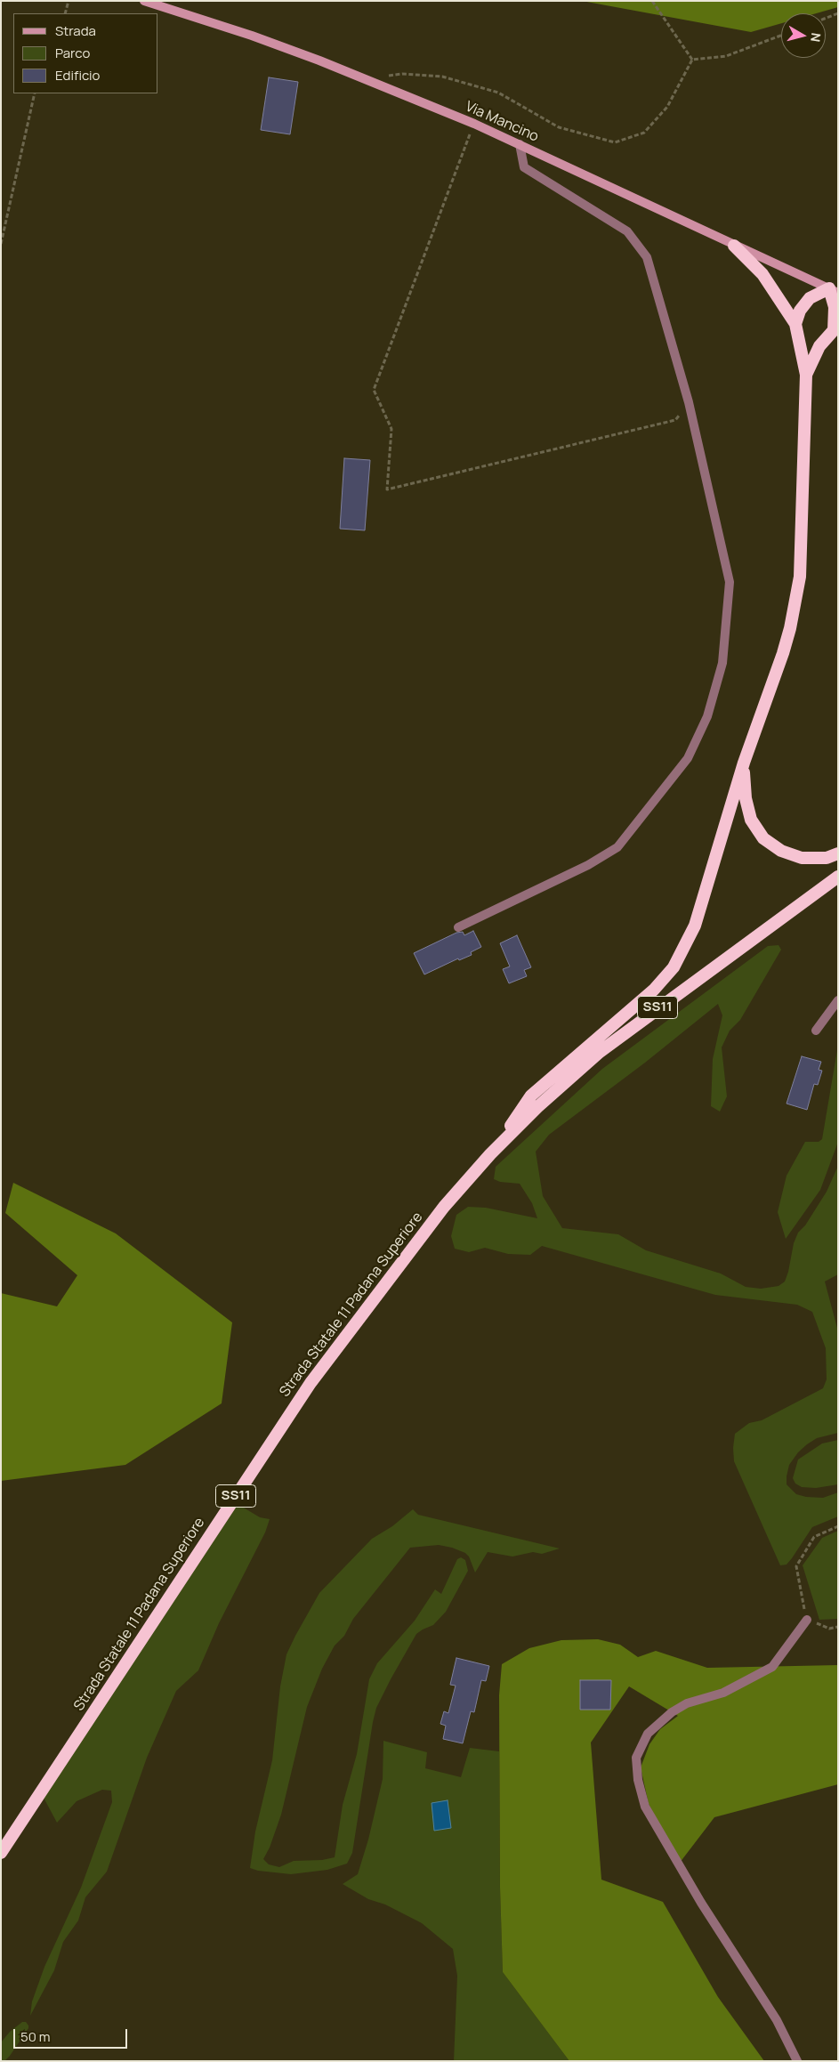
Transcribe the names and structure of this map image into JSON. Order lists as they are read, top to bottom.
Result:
{
  "streets": {
    "highway": ["SS11", "Strada Statale 11 Padana Superiore"],
    "main road": ["Via Mancino"]
  },
  "legend": ["Strada", "Parco", "Edificio"],
  "scale_bar": "50 m",
  "north": "right"
}
